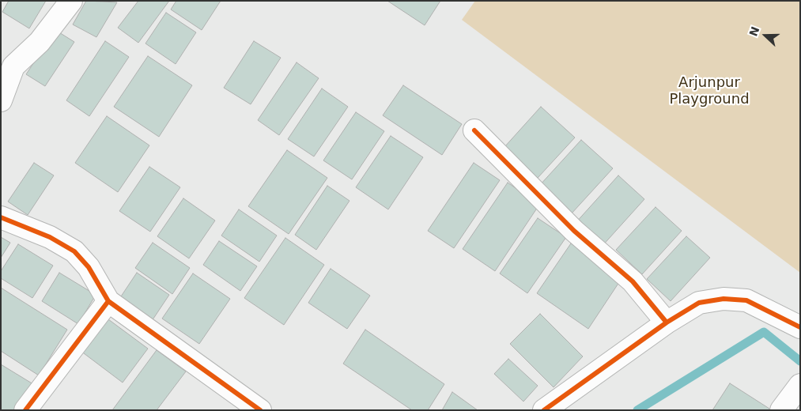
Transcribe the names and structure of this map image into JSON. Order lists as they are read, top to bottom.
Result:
{
  "parks": ["Arjunpur Playground"],
  "north": "left"
}
